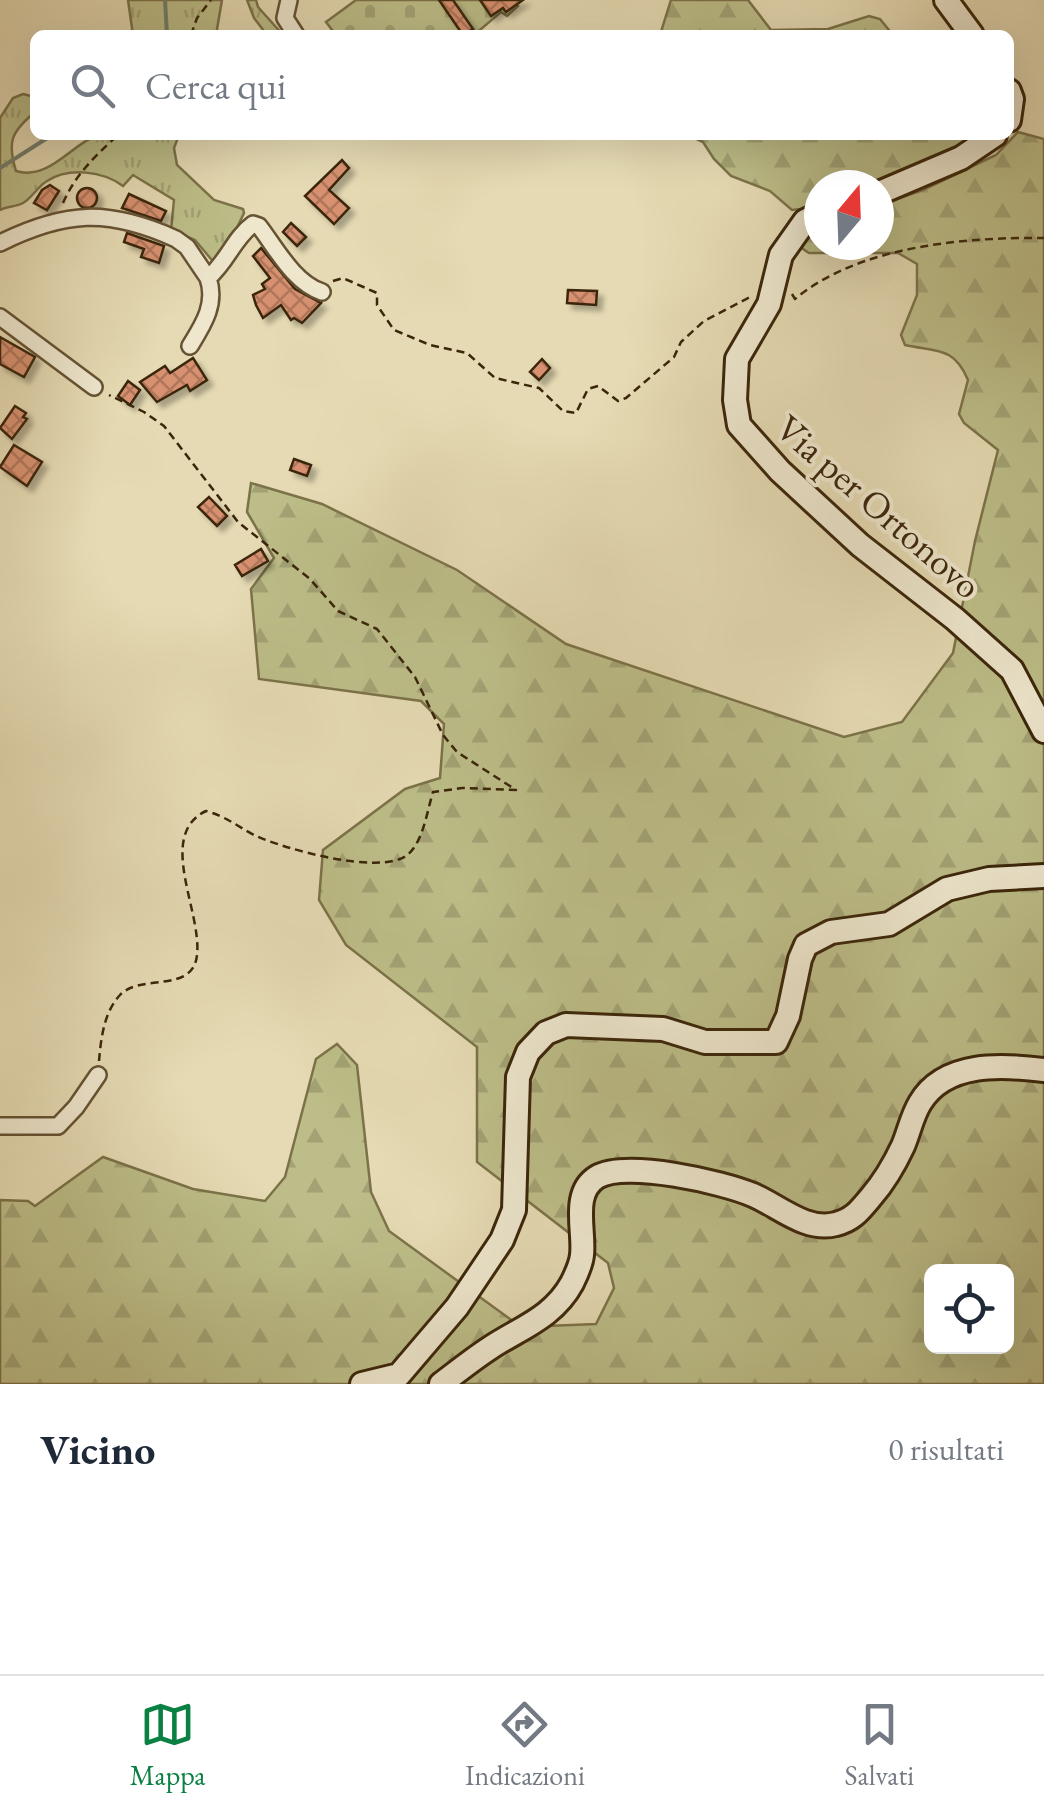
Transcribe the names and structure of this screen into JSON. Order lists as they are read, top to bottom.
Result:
{
  "streets": {
    "street": ["Via per Ortonovo"]
  },
  "north": "top",
  "page": {
    "search": "Cerca qui",
    "heading": ["Vicino", "0 risultati"],
    "nav": ["Mappa", "Indicazioni", "Salvati"]
  }
}
